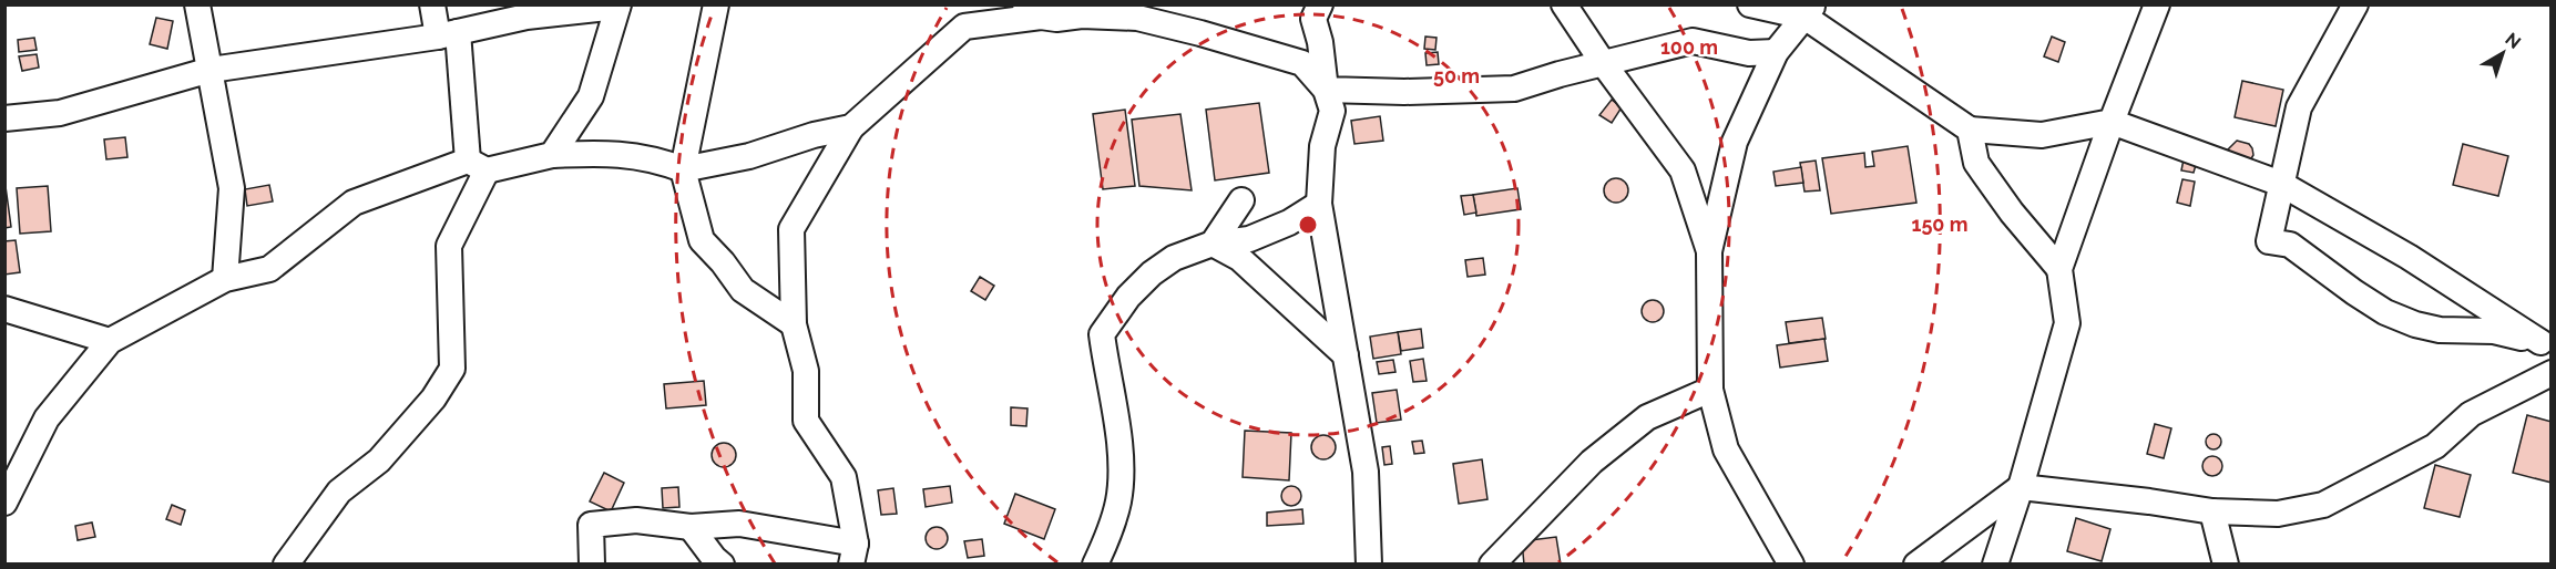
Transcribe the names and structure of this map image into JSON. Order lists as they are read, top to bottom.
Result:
{
  "north": "top right",
  "rings": ["100 m", "50 m", "150 m"]
}
